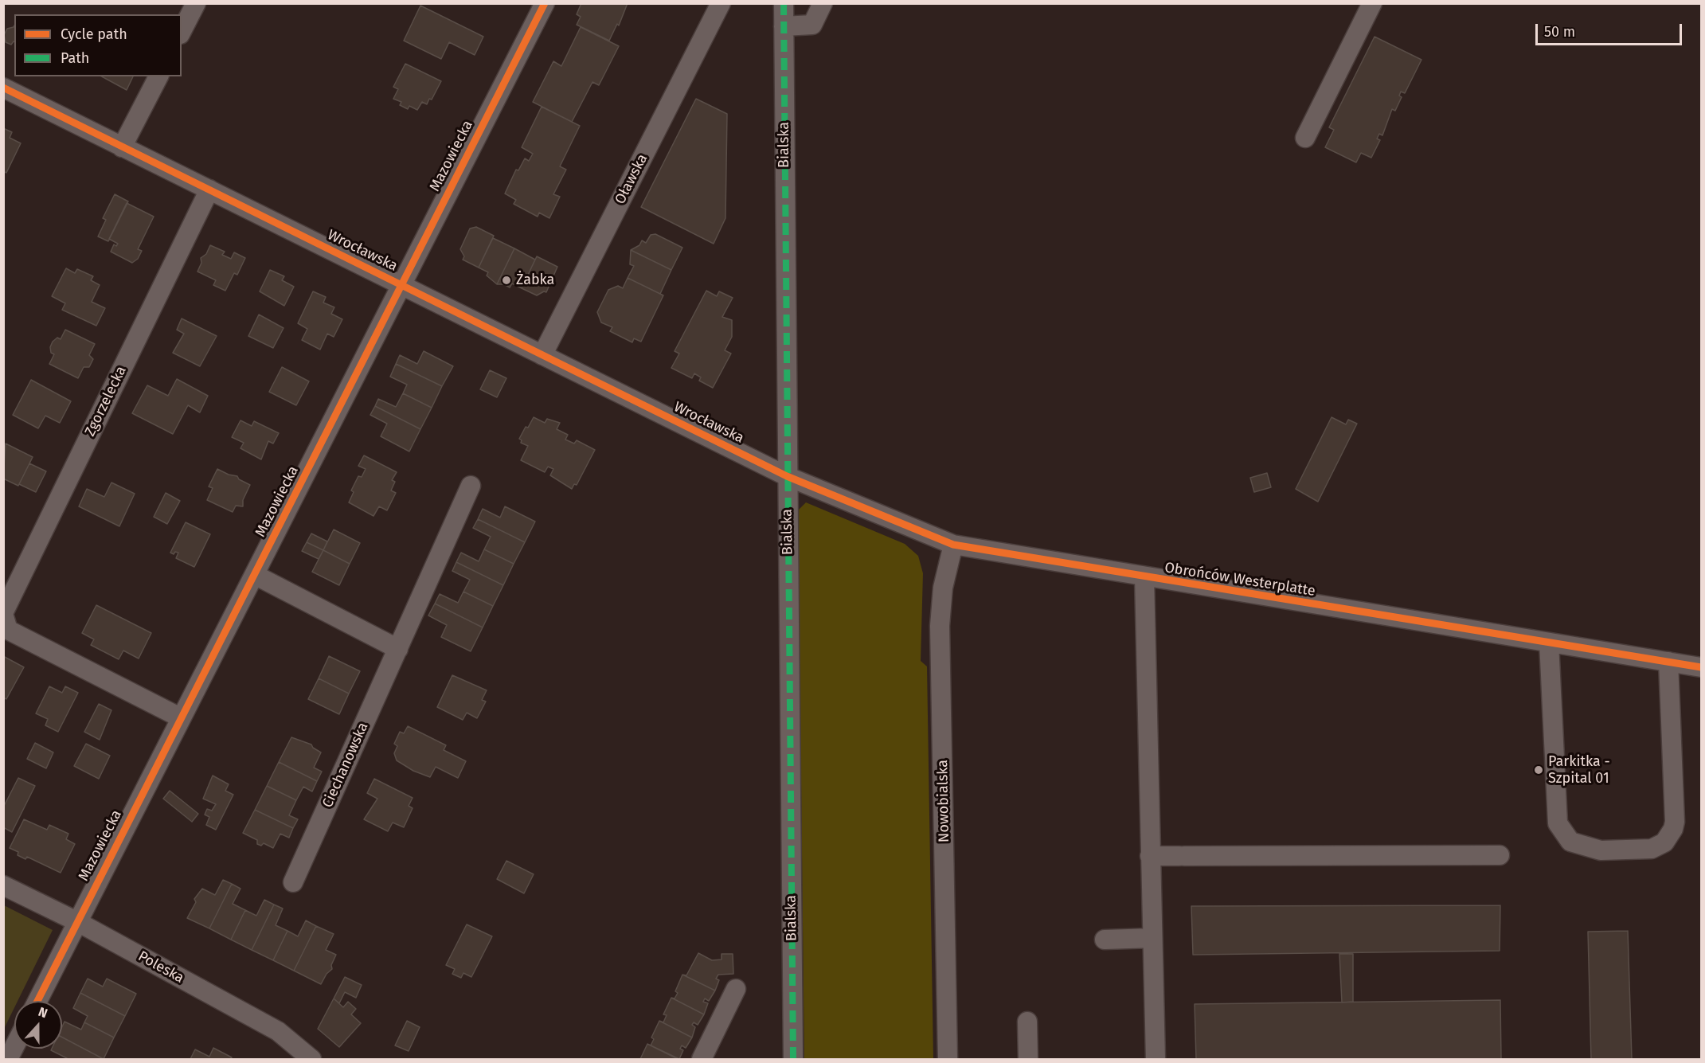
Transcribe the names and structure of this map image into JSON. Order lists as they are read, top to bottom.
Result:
{
  "streets": {
    "street": [
      "Bialska",
      "Mazowiecka",
      "Oławska",
      "Wrocławska",
      "Zgorzelecka",
      "Obrońców Westerplatte",
      "Ciechanowska",
      "Nowobialska",
      "Poleska"
    ]
  },
  "crossings": [
    ["Bialska", "Wrocławska"],
    ["Bialska", "Obrońców Westerplatte"],
    ["Mazowiecka", "Wrocławska"],
    ["Mazowiecka", "Zgorzelecka"],
    ["Mazowiecka", "Poleska"],
    ["Oławska", "Wrocławska"],
    ["Wrocławska", "Zgorzelecka"],
    ["Wrocławska", "Obrońców Westerplatte"],
    ["Obrońców Westerplatte", "Nowobialska"]
  ],
  "places": ["Żabka", "Parkitka - Szpital 01"],
  "legend": ["Cycle path", "Path"],
  "scale_bar": "50 m",
  "north": "top"
}
